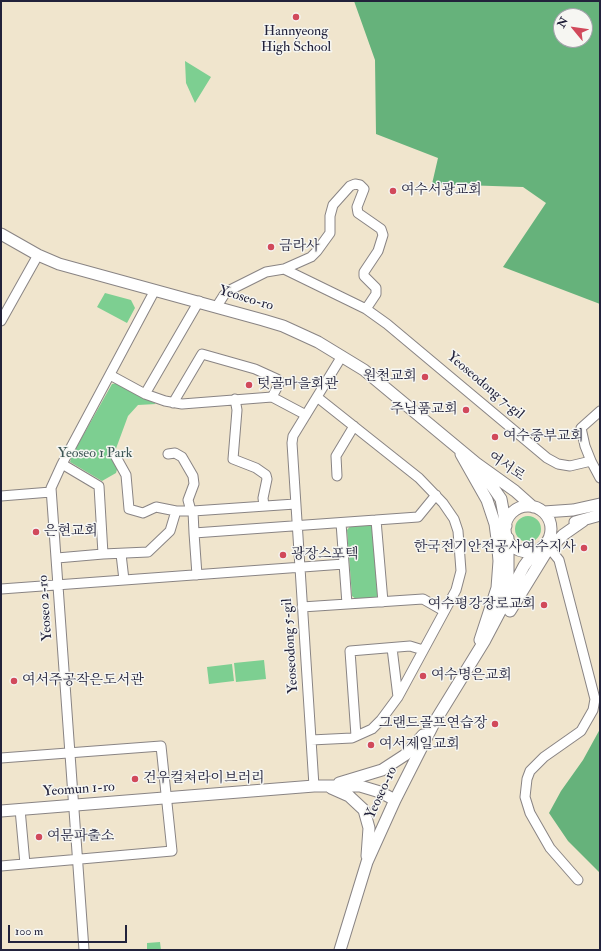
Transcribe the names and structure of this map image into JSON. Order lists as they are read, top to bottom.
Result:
{
  "streets": {
    "street": [
      "Yeoseo-ro",
      "Yeoseodong 7-gil",
      "여서로",
      "Yeoseo 2-ro",
      "Yeoseodong 5-gil",
      "Yeomun 1-ro"
    ]
  },
  "crossings": [
    ["Yeoseo-ro", "여서로"],
    ["Yeoseo-ro", "Yeoseo 2-ro"],
    ["Yeoseo-ro", "Yeoseodong 5-gil"],
    ["Yeoseo-ro", "Yeomun 1-ro"],
    ["Yeoseo 2-ro", "Yeomun 1-ro"],
    ["Yeoseodong 5-gil", "Yeomun 1-ro"]
  ],
  "parks": ["Yeoseo 1 Park"],
  "places": [
    "Hannyeong High School",
    "여수서광교회",
    "금라사",
    "원천교회",
    "텃골마을회관",
    "주님품교회",
    "여수중부교회",
    "은현교회",
    "한국전기안전공사여수지사",
    "광장스포텍",
    "여수평강장로교회",
    "여수명은교회",
    "여서주공작은도서관",
    "그랜드골프연습장",
    "여서제일교회",
    "건우컬쳐라이브러리",
    "여문파출소"
  ],
  "scale_bar": "100 m",
  "north": "top left"
}
